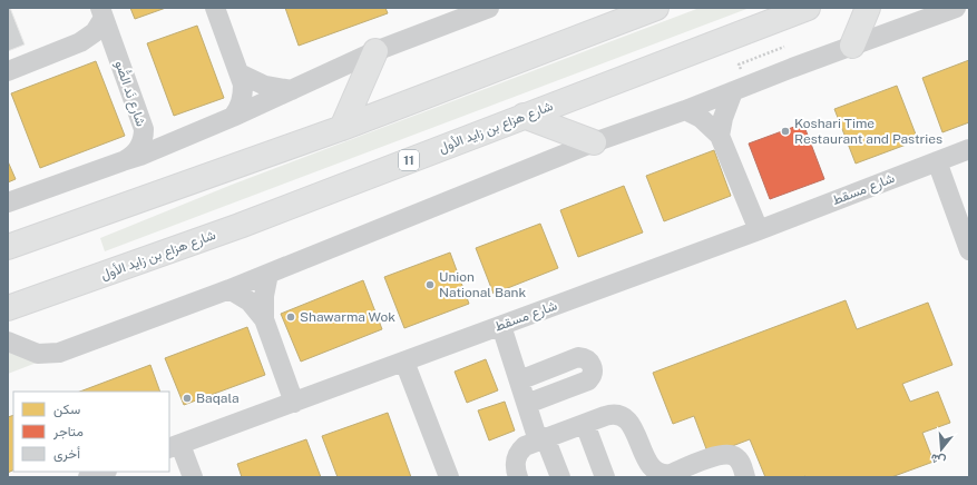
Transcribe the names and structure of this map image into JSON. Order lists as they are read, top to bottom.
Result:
{
  "streets": {
    "main road": ["شارع هزاع بن زايد الأول", "11"],
    "street": ["شارع نَد الصُّو", "شارع مسقط"]
  },
  "places": [
    "Koshari Time Restaurant and Pastries",
    "Union National Bank",
    "Shawarma Wok",
    "Baqala"
  ],
  "legend": ["سكن", "متاجر", "أخرى"],
  "north": "bottom"
}
